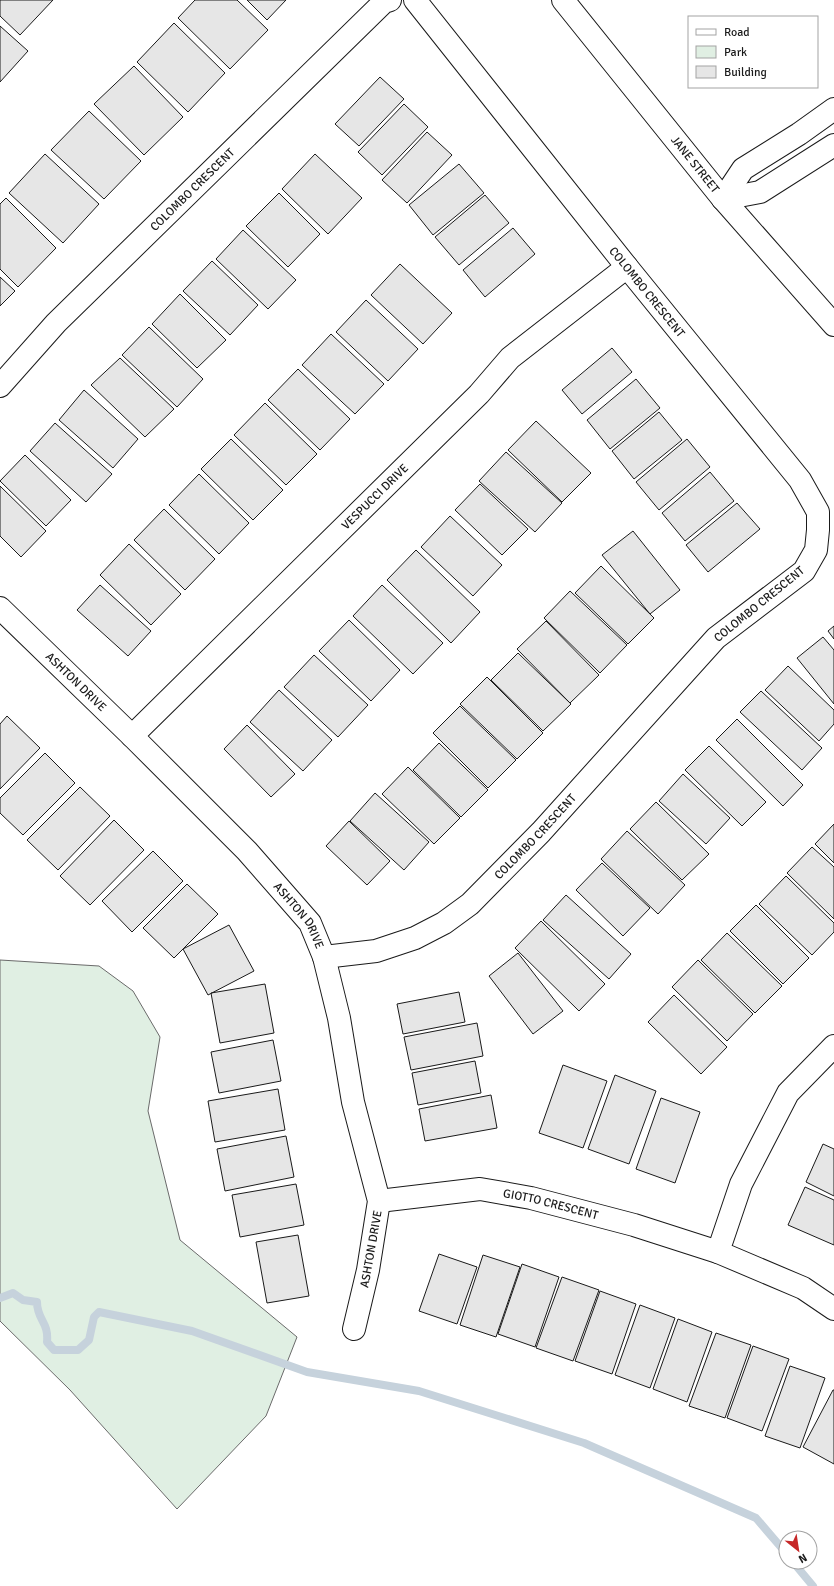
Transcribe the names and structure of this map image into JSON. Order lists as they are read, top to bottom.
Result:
{
  "streets": {
    "street": [
      "JANE STREET",
      "COLOMBO CRESCENT",
      "VESPUCCI DRIVE",
      "ASHTON DRIVE",
      "GIOTTO CRESCENT"
    ]
  },
  "crossings": [
    ["COLOMBO CRESCENT", "VESPUCCI DRIVE"],
    ["COLOMBO CRESCENT", "ASHTON DRIVE"],
    ["VESPUCCI DRIVE", "ASHTON DRIVE"],
    ["ASHTON DRIVE", "GIOTTO CRESCENT"]
  ],
  "legend": ["Road", "Park", "Building"],
  "north": "bottom right"
}
